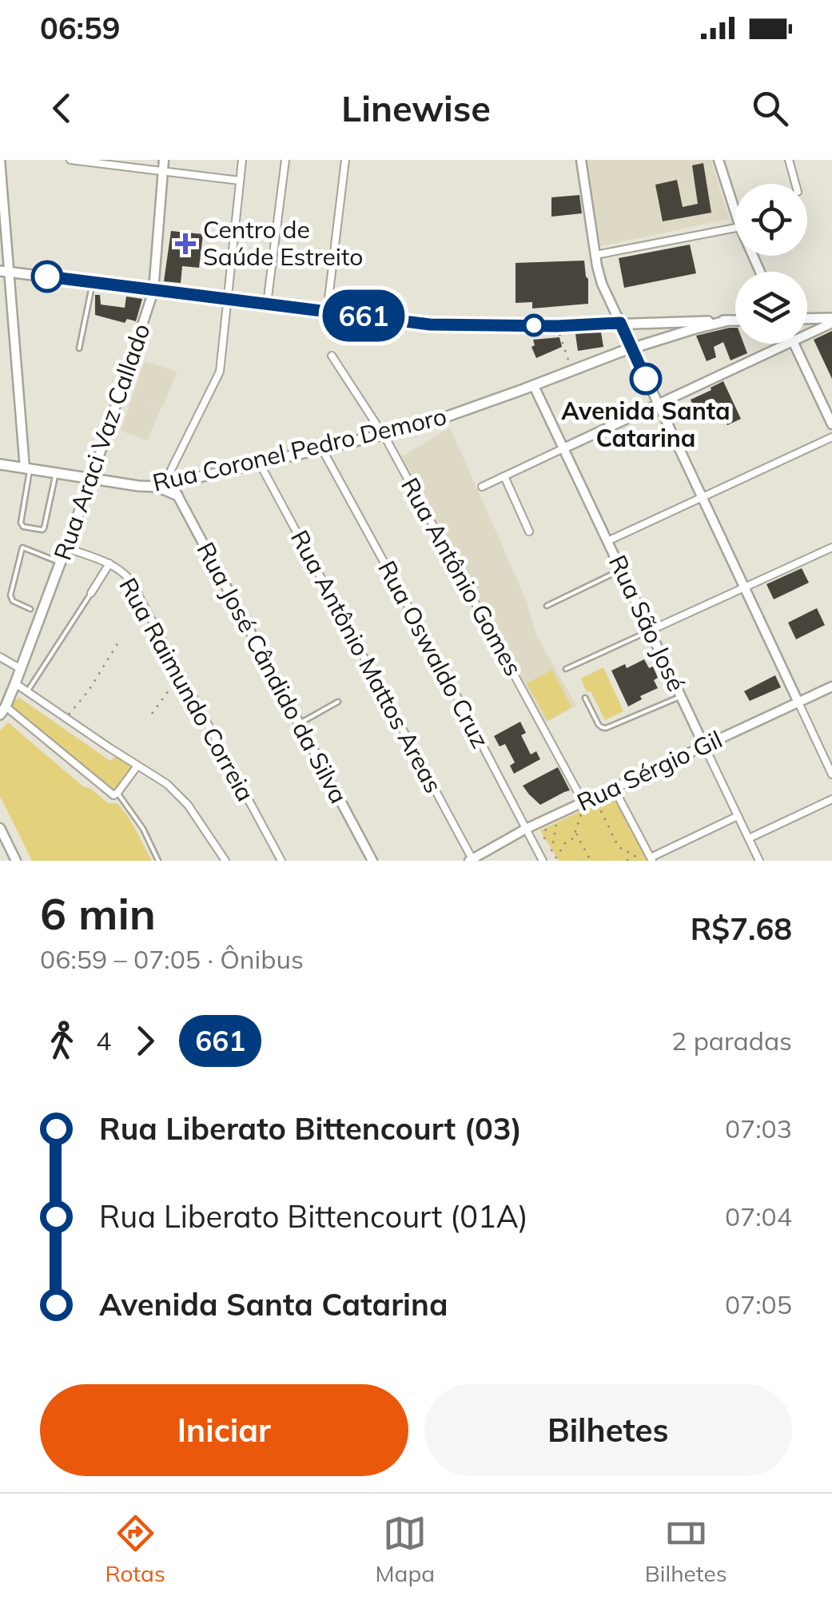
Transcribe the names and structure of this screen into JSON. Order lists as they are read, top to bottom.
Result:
{
  "streets": {
    "main road": ["Rua Araci Vaz Callado", "Rua Coronel Pedro Demoro"],
    "street": [
      "Rua Antônio Gomes",
      "Rua São José",
      "Rua Oswaldo Cruz",
      "Rua Antônio Mattos Areas",
      "Rua José Cândido da Silva",
      "Rua Raimundo Correia",
      "Rua Sérgio Gil"
    ]
  },
  "crossings": [
    ["Rua Araci Vaz Callado", "Rua Coronel Pedro Demoro"],
    ["Rua Araci Vaz Callado", "Rua Raimundo Correia"],
    ["Rua Coronel Pedro Demoro", "Rua Antônio Gomes"],
    ["Rua Coronel Pedro Demoro", "Rua São José"],
    ["Rua Coronel Pedro Demoro", "Rua Oswaldo Cruz"],
    ["Rua Coronel Pedro Demoro", "Rua Antônio Mattos Areas"],
    ["Rua Coronel Pedro Demoro", "Rua José Cândido da Silva"],
    ["Rua Antônio Gomes", "Rua Sérgio Gil"],
    ["Rua São José", "Rua Sérgio Gil"],
    ["Rua Oswaldo Cruz", "Rua Sérgio Gil"],
    ["Rua Antônio Mattos Areas", "Rua Sérgio Gil"]
  ],
  "places": {
    "health": ["Centro de Saúde Estreito"],
    "other": ["Avenida Santa Catarina"]
  },
  "lines": ["bus line 661"],
  "page": {
    "status": "06:59",
    "header": "Linewise",
    "on_map": "661",
    "heading": ["6 min", "06:59 – 07:05 · Ônibus", "R$7.68"],
    "legs": ["4", "661", "2 paradas"],
    "list": [
      {
        "name": "Rua Liberato Bittencourt (03)",
        "value": "07:03"
      },
      {
        "name": "Rua Liberato Bittencourt (01A)",
        "value": "07:04"
      },
      {
        "name": "Avenida Santa Catarina",
        "value": "07:05"
      }
    ],
    "buttons": ["Iniciar", "Bilhetes"],
    "tabs": ["Rotas", "Mapa", "Bilhetes"]
  }
}
